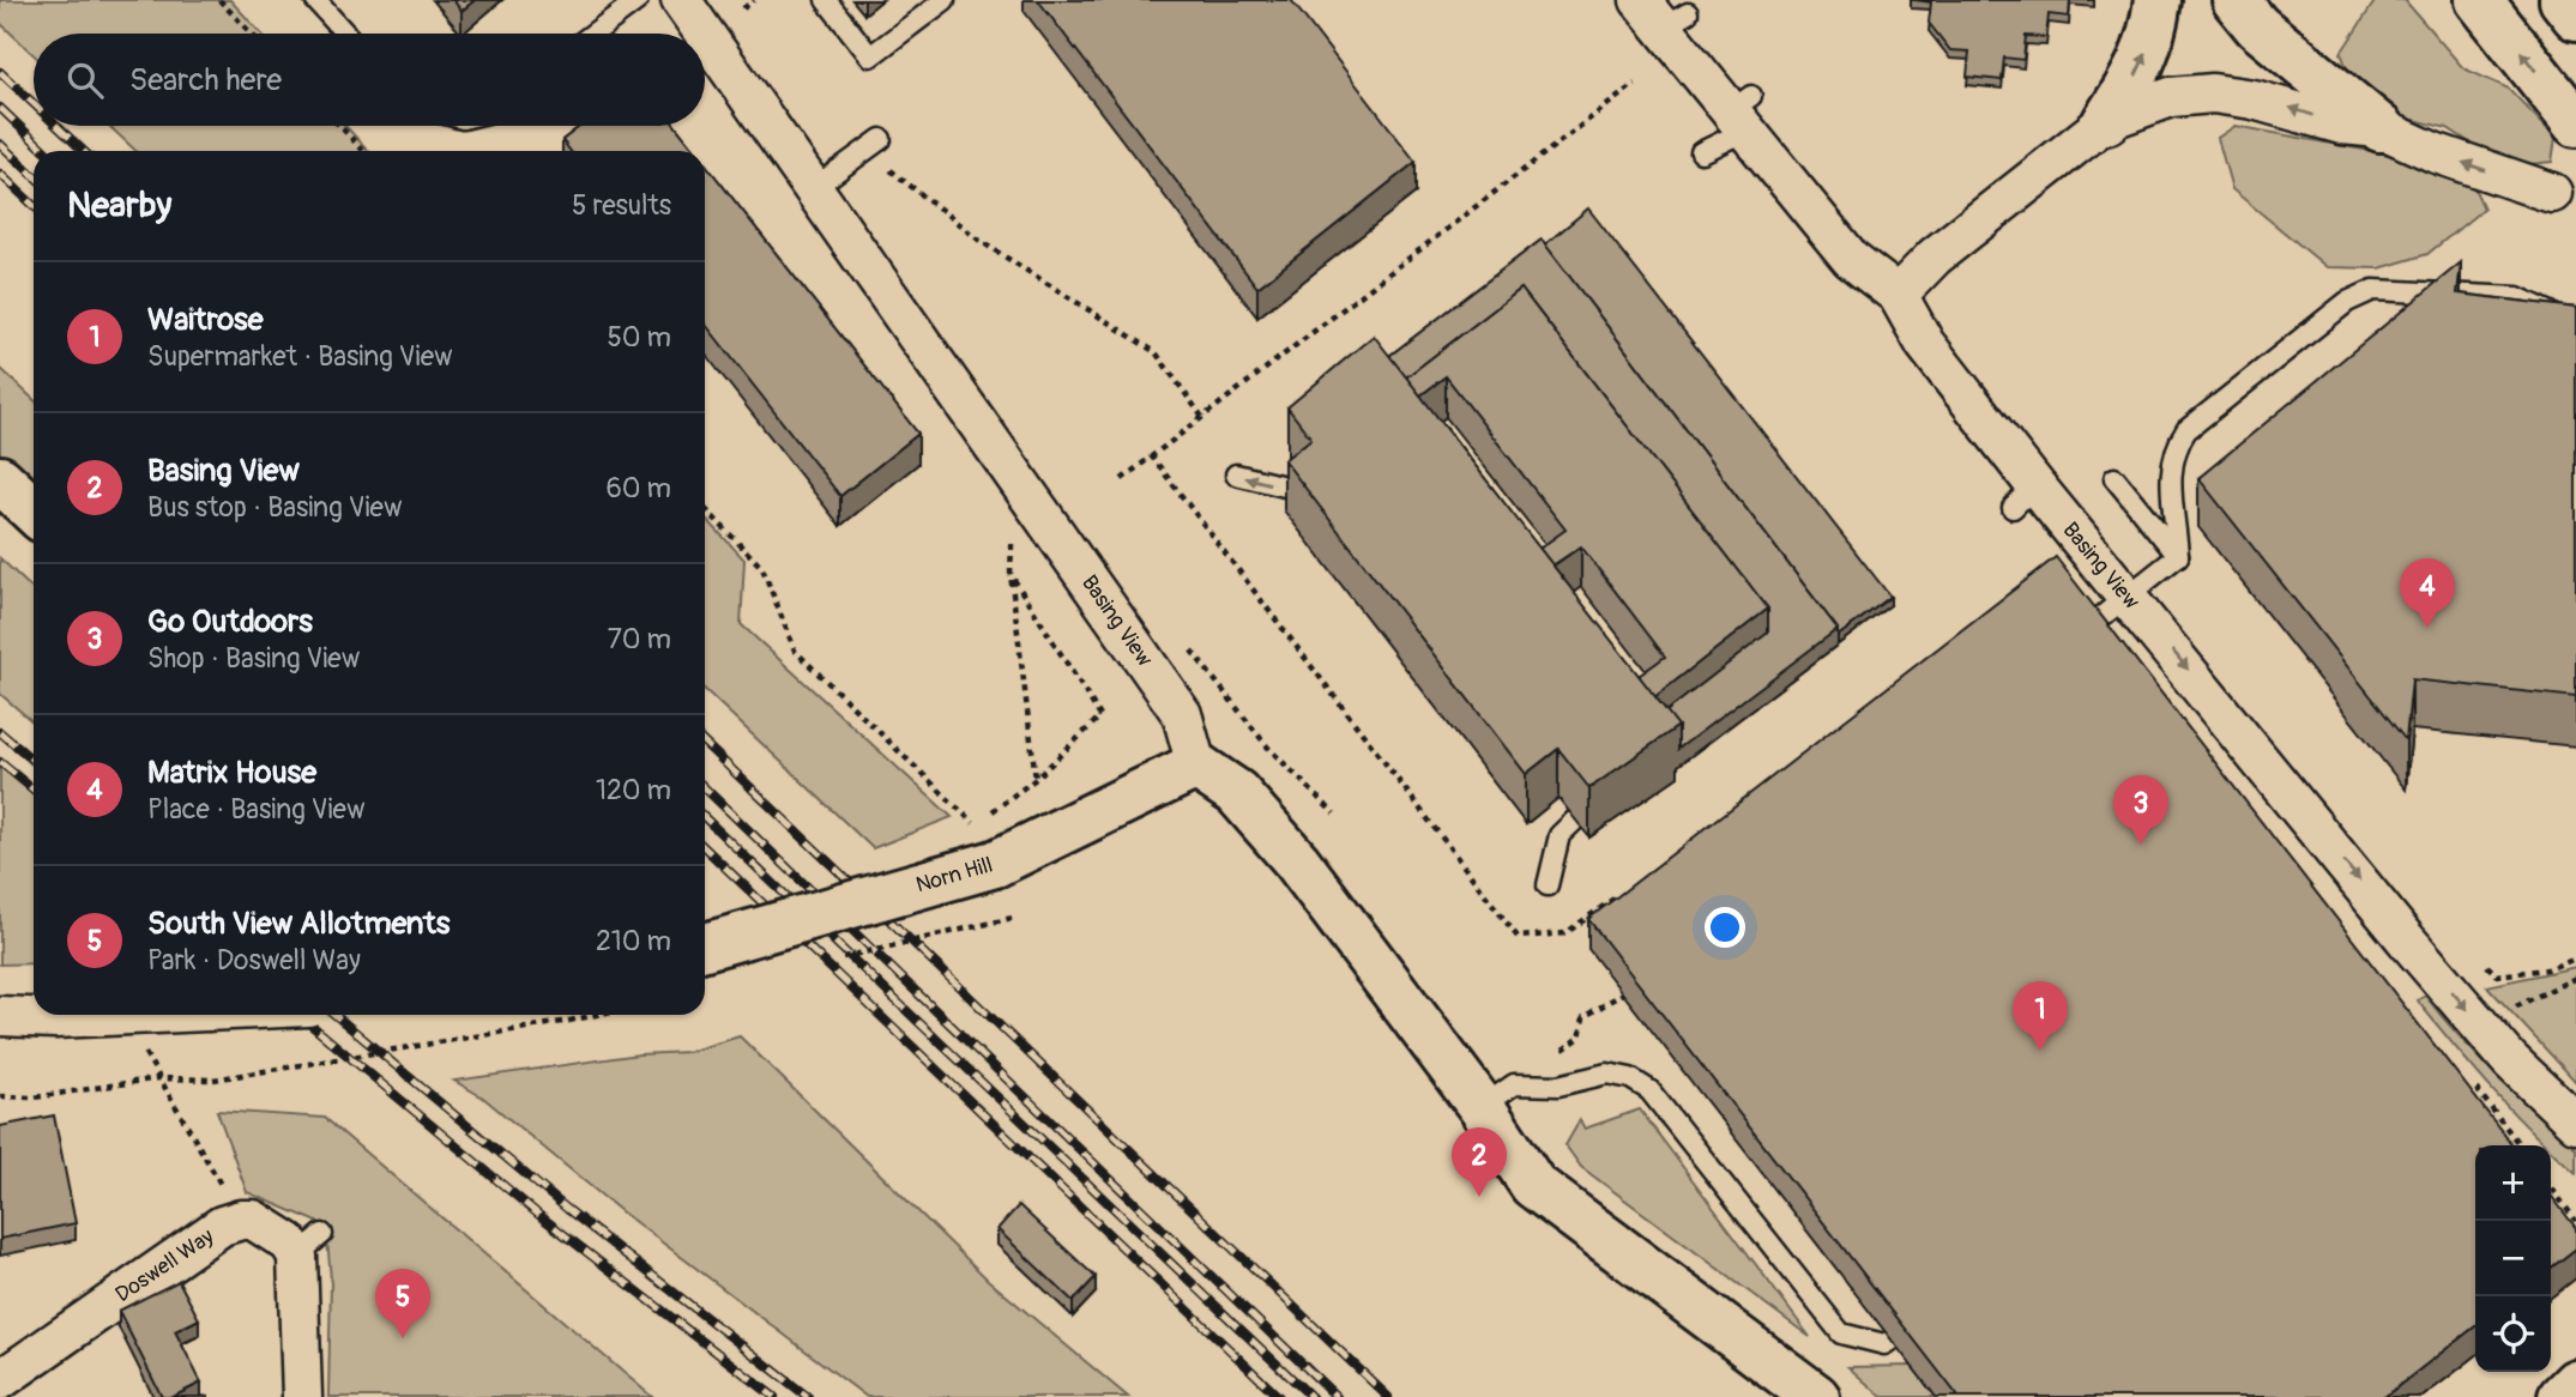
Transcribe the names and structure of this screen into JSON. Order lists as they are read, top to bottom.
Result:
{
  "streets": {
    "street": ["Basing View", "Norn Hill", "Doswell Way"]
  },
  "crossings": [
    ["Basing View", "Norn Hill"]
  ],
  "page": {
    "search": "Search here",
    "heading": ["Nearby", "5 results"],
    "list": [
      {
        "mark": "1",
        "name": "Waitrose",
        "note": "Supermarket · Basing View",
        "value": "50 m"
      },
      {
        "mark": "2",
        "name": "Basing View",
        "note": "Bus stop · Basing View",
        "value": "60 m"
      },
      {
        "mark": "3",
        "name": "Go Outdoors",
        "note": "Shop · Basing View",
        "value": "70 m"
      },
      {
        "mark": "4",
        "name": "Matrix House",
        "note": "Place · Basing View",
        "value": "120 m"
      },
      {
        "mark": "5",
        "name": "South View Allotments",
        "note": "Park · Doswell Way",
        "value": "210 m"
      }
    ],
    "pins": [
      "4",
      "3",
      "1",
      "2",
      "5"
    ],
    "map_buttons": ["+", "−"]
  }
}
